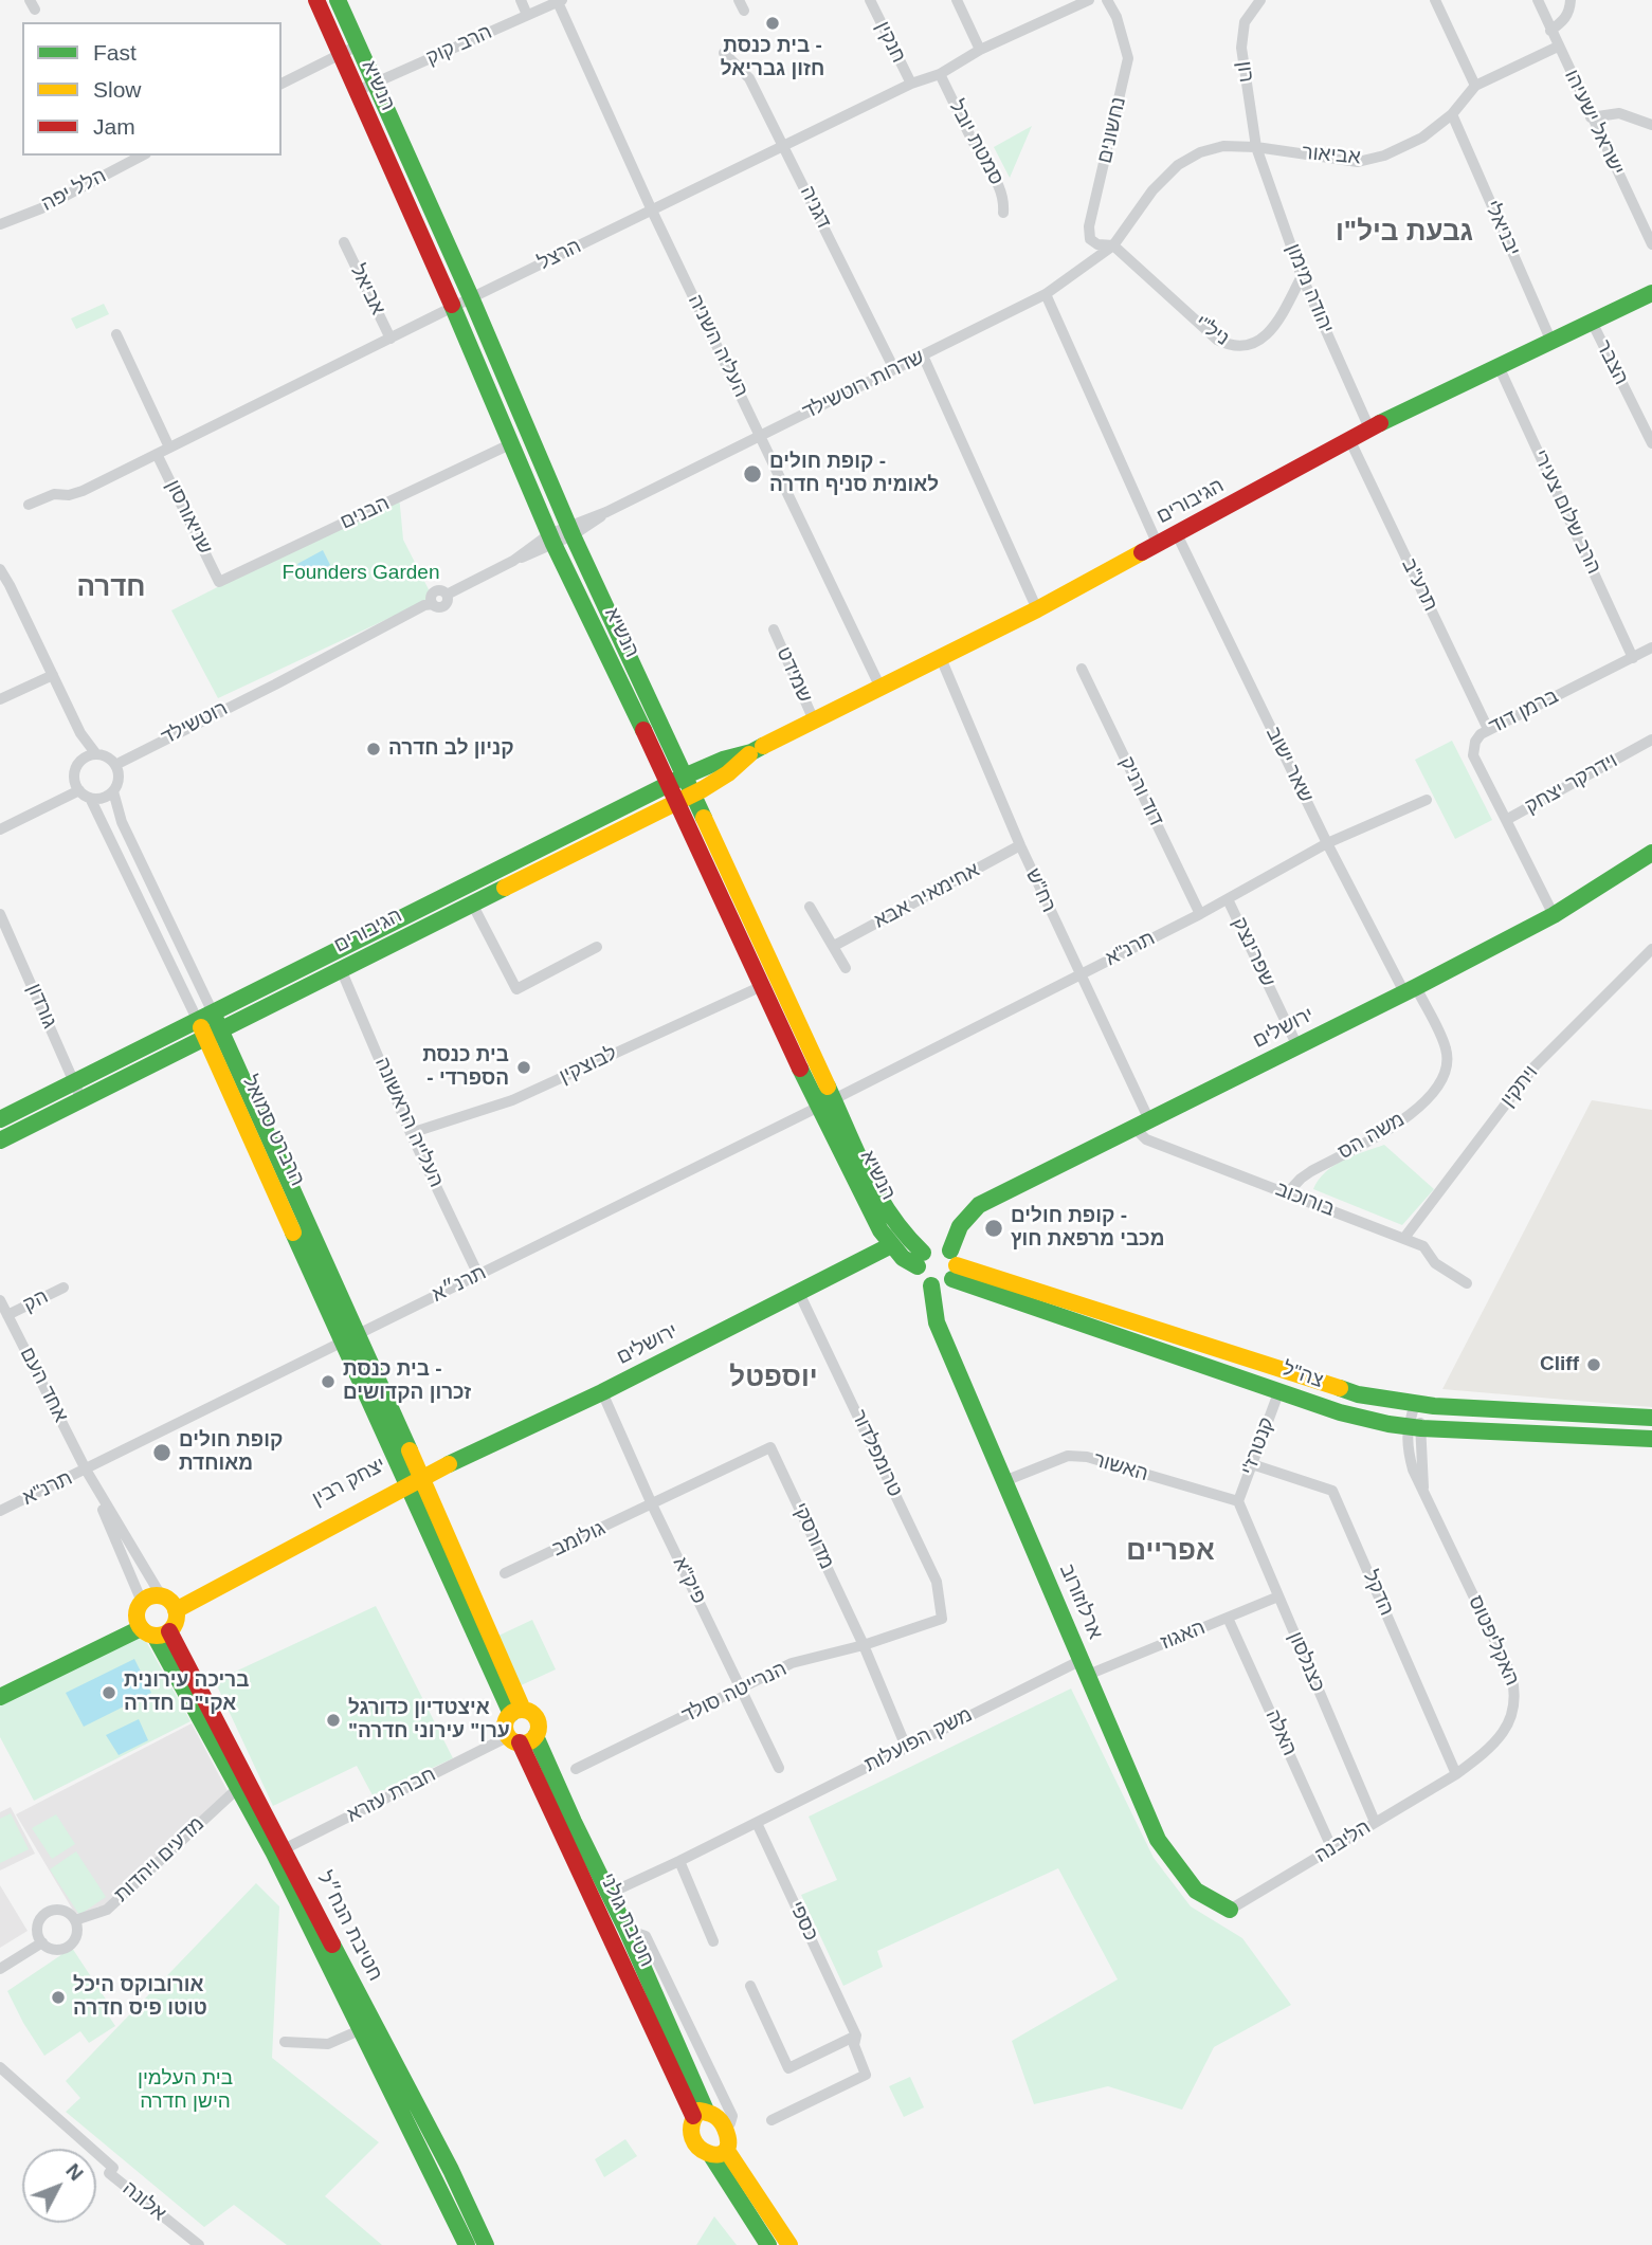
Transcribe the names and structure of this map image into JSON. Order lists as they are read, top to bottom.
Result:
{
  "streets": {
    "street": [
      "חנקין",
      "הרב קוק",
      "רון",
      "הנשיא",
      "ישראל ישעיהו",
      "נחשונים",
      "סמטת יובל",
      "אביאור",
      "הלל יפה",
      "דגניה",
      "יבניאלי",
      "הרצל",
      "יהודה מימון",
      "אביאל",
      "ניל\"י",
      "העליה השניה",
      "הצבר",
      "שדרות רוטשילד",
      "הגיבורים",
      "הרב שלום צעירי",
      "הבנים",
      "שניאורסון",
      "תרע\"ב",
      "שמידט",
      "ברמן דוד",
      "רוטשילד",
      "שאר ישוב",
      "וידרקר יצחק",
      "דוד ורניק",
      "רח\"ש",
      "אחימאיר אבא",
      "תרנ\"א",
      "שפרינצק",
      "גורדון",
      "ירושלים",
      "לבוצקין",
      "ויתקין",
      "העלייה הראשונה",
      "הרברט סמואל",
      "משה הס",
      "בורוכוב",
      "תרנ״א",
      "הק",
      "צה\"ל",
      "אחד העם",
      "קנטרז'י",
      "טרומפלדור",
      "האשור",
      "יצחק רבין",
      "מדורסקי",
      "גולומב",
      "פיק\"א",
      "הדקל",
      "ארלוזורוב",
      "האגוז",
      "האקליפטוס",
      "כצנלסון",
      "הנרייטה סולד",
      "האלה",
      "משק הפועלות",
      "חברת עזרא",
      "הליבנה",
      "מדעים ויהדות",
      "חטיבת גולני",
      "כספי",
      "חטיבת הנח״ל",
      "אלונה"
    ]
  },
  "crossings": [
    ["חנקין", "הרצל"],
    ["הרב קוק", "הנשיא"],
    ["הרב קוק", "העליה השניה"],
    ["רון", "נחשונים"],
    ["רון", "אביאור"],
    ["רון", "יהודה מימון"],
    ["רון", "ניל\"י"],
    ["רון", "שדרות רוטשילד"],
    ["הנשיא", "הרצל"],
    ["הנשיא", "שדרות רוטשילד"],
    ["הנשיא", "הגיבורים"],
    ["הנשיא", "הבנים"],
    ["הנשיא", "תרנ\"א"],
    ["הנשיא", "ירושלים"],
    ["הנשיא", "לבוצקין"],
    ["הנשיא", "תרנ״א"],
    ["הנשיא", "צה\"ל"],
    ["הנשיא", "ארלוזורוב"],
    ["ישראל ישעיהו", "אביאור"],
    ["נחשונים", "אביאור"],
    ["נחשונים", "יהודה מימון"],
    ["נחשונים", "ניל\"י"],
    ["נחשונים", "שדרות רוטשילד"],
    ["סמטת יובל", "הרצל"],
    ["אביאור", "יבניאלי"],
    ["אביאור", "יהודה מימון"],
    ["אביאור", "ניל\"י"],
    ["אביאור", "שדרות רוטשילד"],
    ["דגניה", "הרצל"],
    ["דגניה", "שדרות רוטשילד"],
    ["יבניאלי", "הגיבורים"],
    ["הרצל", "אביאל"],
    ["הרצל", "העליה השניה"],
    ["הרצל", "שניאורסון"],
    ["יהודה מימון", "ניל\"י"],
    ["יהודה מימון", "שדרות רוטשילד"],
    ["יהודה מימון", "הגיבורים"],
    ["ניל\"י", "שדרות רוטשילד"],
    ["העליה השניה", "שדרות רוטשילד"],
    ["העליה השניה", "הגיבורים"],
    ["הצבר", "הגיבורים"],
    ["שדרות רוטשילד", "רוטשילד"],
    ["הגיבורים", "הרב שלום צעירי"],
    ["הגיבורים", "תרע\"ב"],
    ["הגיבורים", "שמידט"],
    ["הגיבורים", "שאר ישוב"],
    ["הגיבורים", "רח\"ש"],
    ["הגיבורים", "גורדון"],
    ["הגיבורים", "העלייה הראשונה"],
    ["הגיבורים", "הרברט סמואל"],
    ["הרב שלום צעירי", "ברמן דוד"],
    ["הבנים", "שניאורסון"],
    ["תרע\"ב", "ברמן דוד"],
    ["ברמן דוד", "וידרקר יצחק"],
    ["רוטשילד", "הרברט סמואל"],
    ["שאר ישוב", "תרנ\"א"],
    ["שאר ישוב", "ירושלים"],
    ["שאר ישוב", "משה הס"],
    ["וידרקר יצחק", "ירושלים"],
    ["דוד ורניק", "תרנ\"א"],
    ["רח\"ש", "אחימאיר אבא"],
    ["רח\"ש", "תרנ\"א"],
    ["רח\"ש", "ירושלים"],
    ["רח\"ש", "בורוכוב"],
    ["תרנ\"א", "שפרינצק"],
    ["תרנ\"א", "תרנ״א"],
    ["תרנ\"א", "אחד העם"],
    ["שפרינצק", "ירושלים"],
    ["ירושלים", "הרברט סמואל"],
    ["ירושלים", "משה הס"],
    ["ירושלים", "בורוכוב"],
    ["ירושלים", "צה\"ל"],
    ["ירושלים", "טרומפלדור"],
    ["ירושלים", "יצחק רבין"],
    ["ירושלים", "פיק\"א"],
    ["ירושלים", "ארלוזורוב"],
    ["לבוצקין", "העלייה הראשונה"],
    ["ויתקין", "בורוכוב"],
    ["העלייה הראשונה", "תרנ״א"],
    ["הרברט סמואל", "תרנ״א"],
    ["הרברט סמואל", "יצחק רבין"],
    ["משה הס", "בורוכוב"],
    ["תרנ״א", "אחד העם"],
    ["הק", "אחד העם"],
    ["צה\"ל", "קנטרז'י"],
    ["צה\"ל", "ארלוזורוב"],
    ["צה\"ל", "האקליפטוס"],
    ["אחד העם", "יצחק רבין"],
    ["קנטרז'י", "האשור"],
    ["קנטרז'י", "הדקל"],
    ["קנטרז'י", "כצנלסון"],
    ["טרומפלדור", "הנרייטה סולד"],
    ["האשור", "ארלוזורוב"],
    ["האשור", "כצנלסון"],
    ["מדורסקי", "גולומב"],
    ["מדורסקי", "פיק\"א"],
    ["מדורסקי", "הנרייטה סולד"],
    ["מדורסקי", "משק הפועלות"],
    ["גולומב", "פיק\"א"],
    ["פיק\"א", "הנרייטה סולד"],
    ["הדקל", "האקליפטוס"],
    ["הדקל", "הליבנה"],
    ["ארלוזורוב", "האגוז"],
    ["ארלוזורוב", "משק הפועלות"],
    ["ארלוזורוב", "הליבנה"],
    ["האגוז", "כצנלסון"],
    ["האגוז", "האלה"],
    ["האגוז", "משק הפועלות"],
    ["האקליפטוס", "הליבנה"],
    ["כצנלסון", "הליבנה"],
    ["האלה", "הליבנה"],
    ["משק הפועלות", "כספי"],
    ["חברת עזרא", "חטיבת גולני"],
    ["חברת עזרא", "חטיבת הנח״ל"],
    ["מדעים ויהדות", "חטיבת הנח״ל"]
  ],
  "districts": [
    "גבעת ביל\"ו",
    "חדרה",
    "יוספטל",
    "אפריים"
  ],
  "parks": ["Founders Garden", "בית העלמין הישן חדרה"],
  "places": [
    "בית כנסת - חזון גבריאל",
    "קופת חולים - לאומית סניף חדרה",
    "קניון לב חדרה",
    "בית כנסת - הספרדי",
    "קופת חולים - מכבי מרפאת חוץ",
    "Cliff",
    "בית כנסת - זכרון הקדושים",
    "קופת חולים מאוחדת",
    "בריכה עירונית אקי\"ם חדרה",
    "איצטדיון כדורגל \"ערן\" עירוני חדרה",
    "אורובוקס היכל טוטו פיס חדרה"
  ],
  "legend": ["Fast", "Slow", "Jam"],
  "north": "top right"
}
